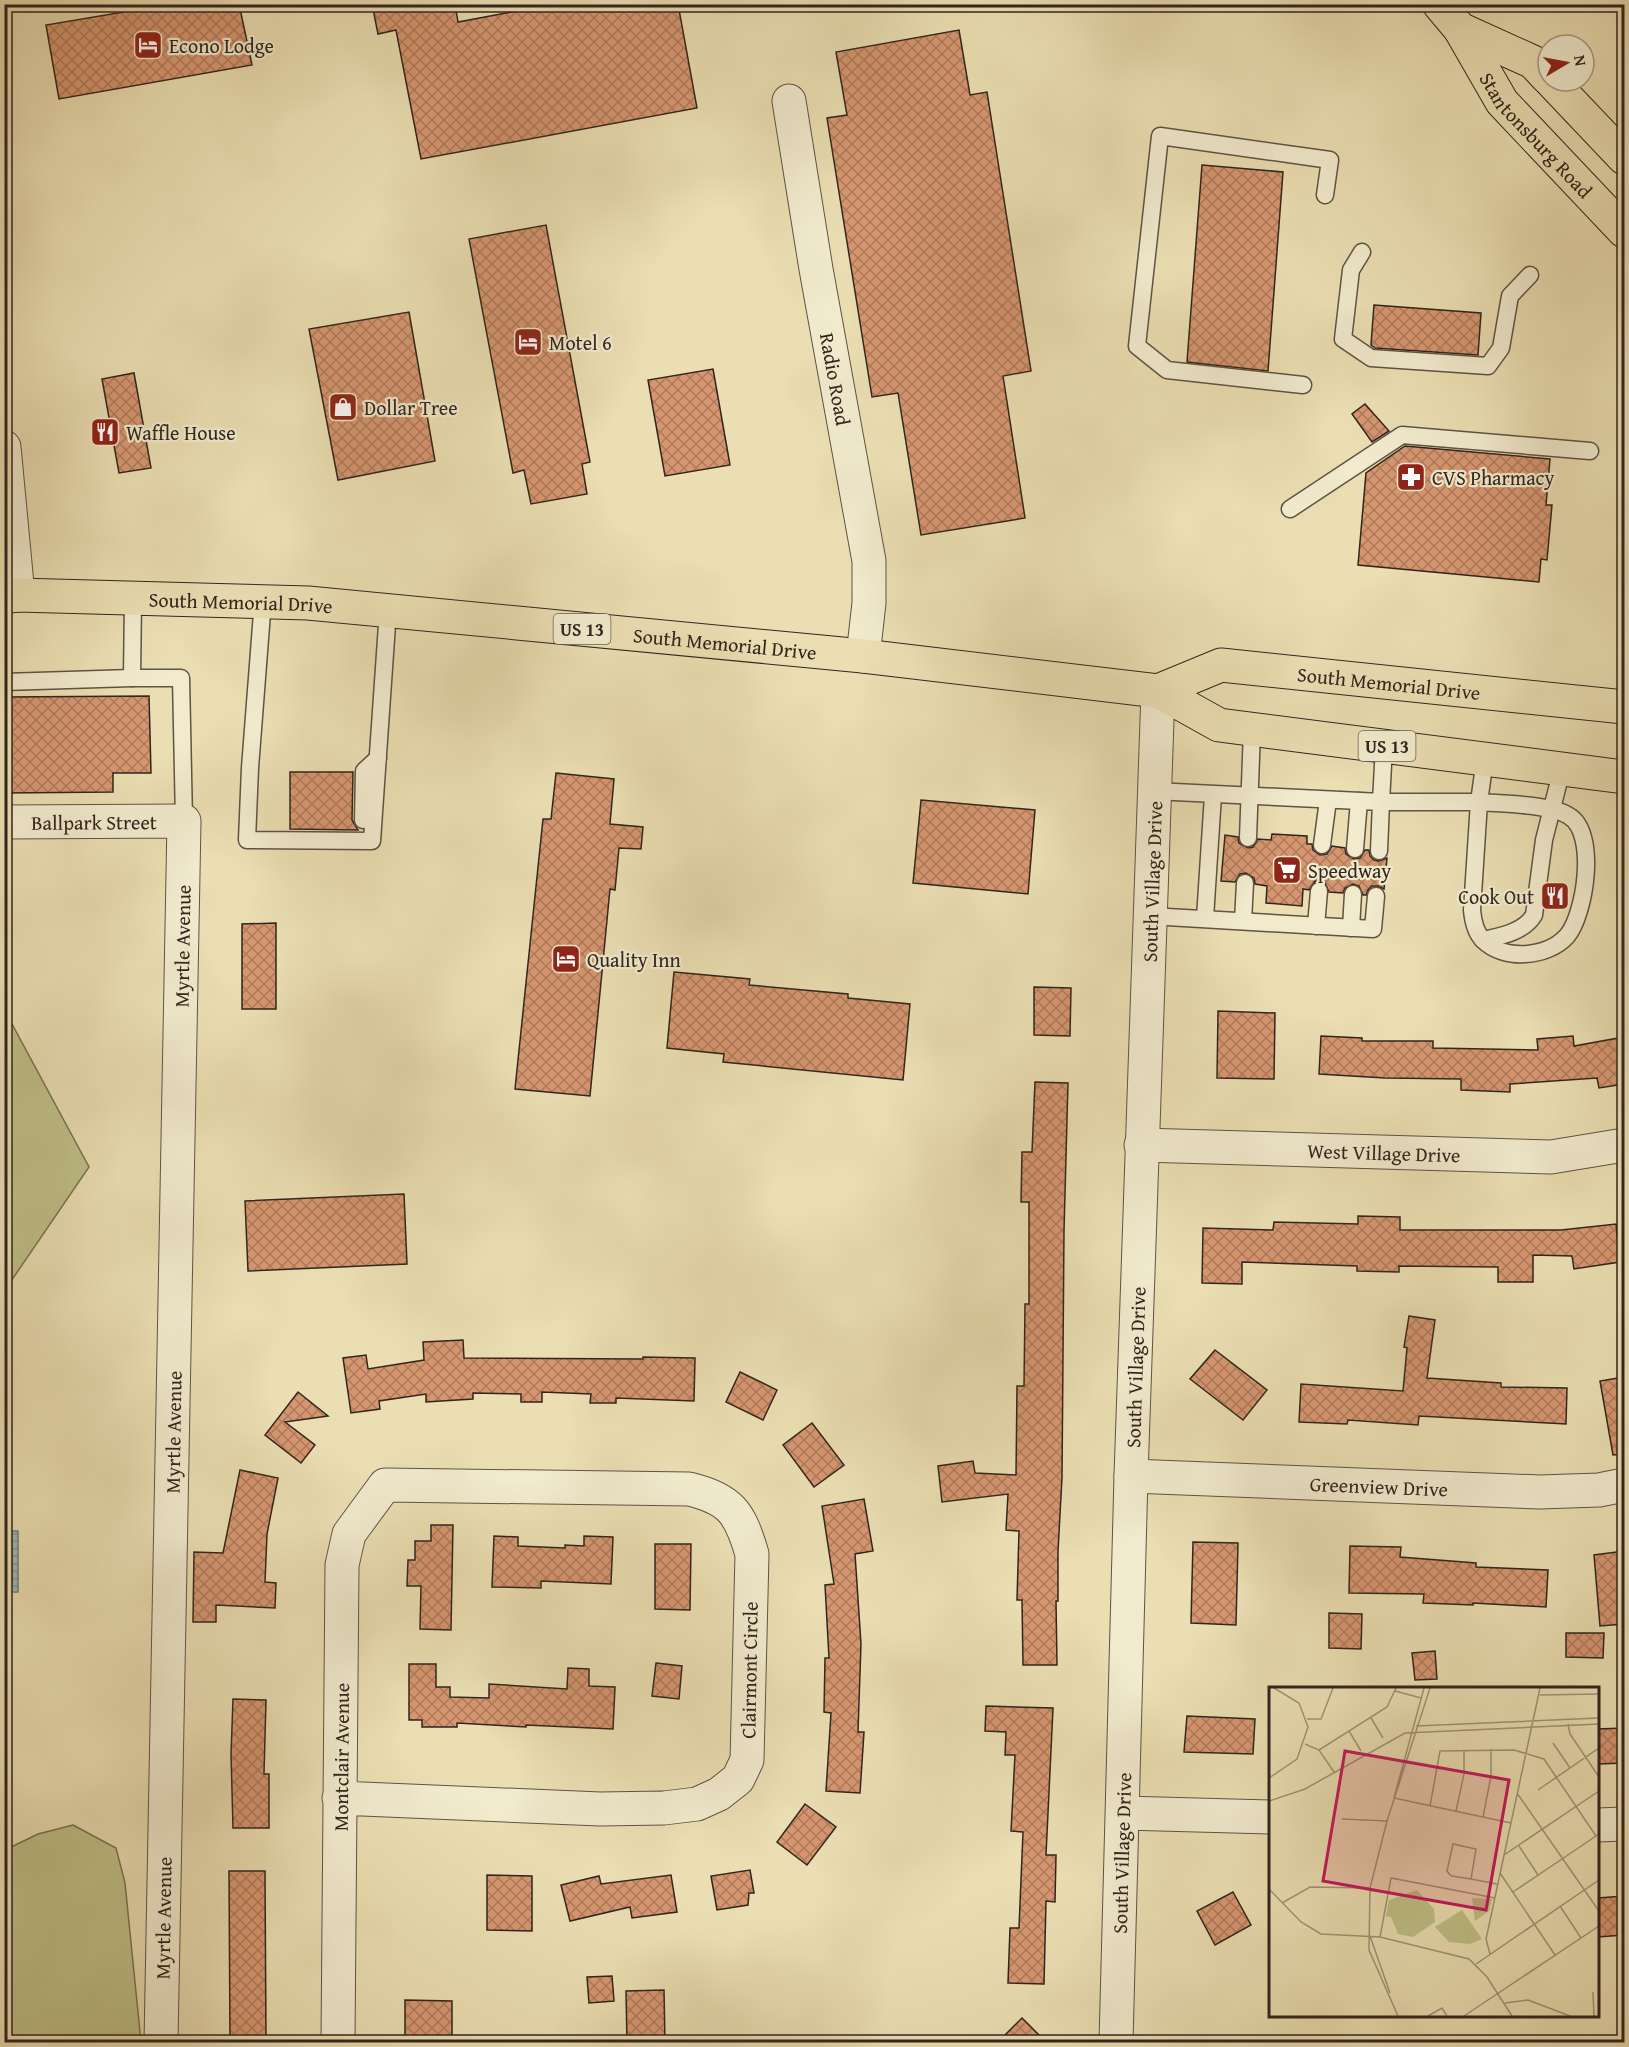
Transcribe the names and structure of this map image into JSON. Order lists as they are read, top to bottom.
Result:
{
  "streets": {
    "main road": ["Stantonsburg Road", "South Memorial Drive", "US 13"],
    "street": [
      "Radio Road",
      "Ballpark Street",
      "South Village Drive",
      "Myrtle Avenue",
      "West Village Drive",
      "Greenview Drive",
      "Clairmont Circle",
      "Montclair Avenue"
    ]
  },
  "crossings": [
    ["Radio Road", "South Memorial Drive"],
    ["South Memorial Drive", "South Village Drive"],
    ["Ballpark Street", "Myrtle Avenue"],
    ["South Village Drive", "West Village Drive"],
    ["South Village Drive", "Greenview Drive"],
    ["Clairmont Circle", "Montclair Avenue"]
  ],
  "places": {
    "hotel": ["Econo Lodge", "Motel 6", "Quality Inn"],
    "shop": ["Dollar Tree"],
    "restaurant": ["Waffle House", "Cook Out"],
    "pharmacy": ["CVS Pharmacy"],
    "supermarket": ["Speedway"]
  },
  "north": "right"
}
